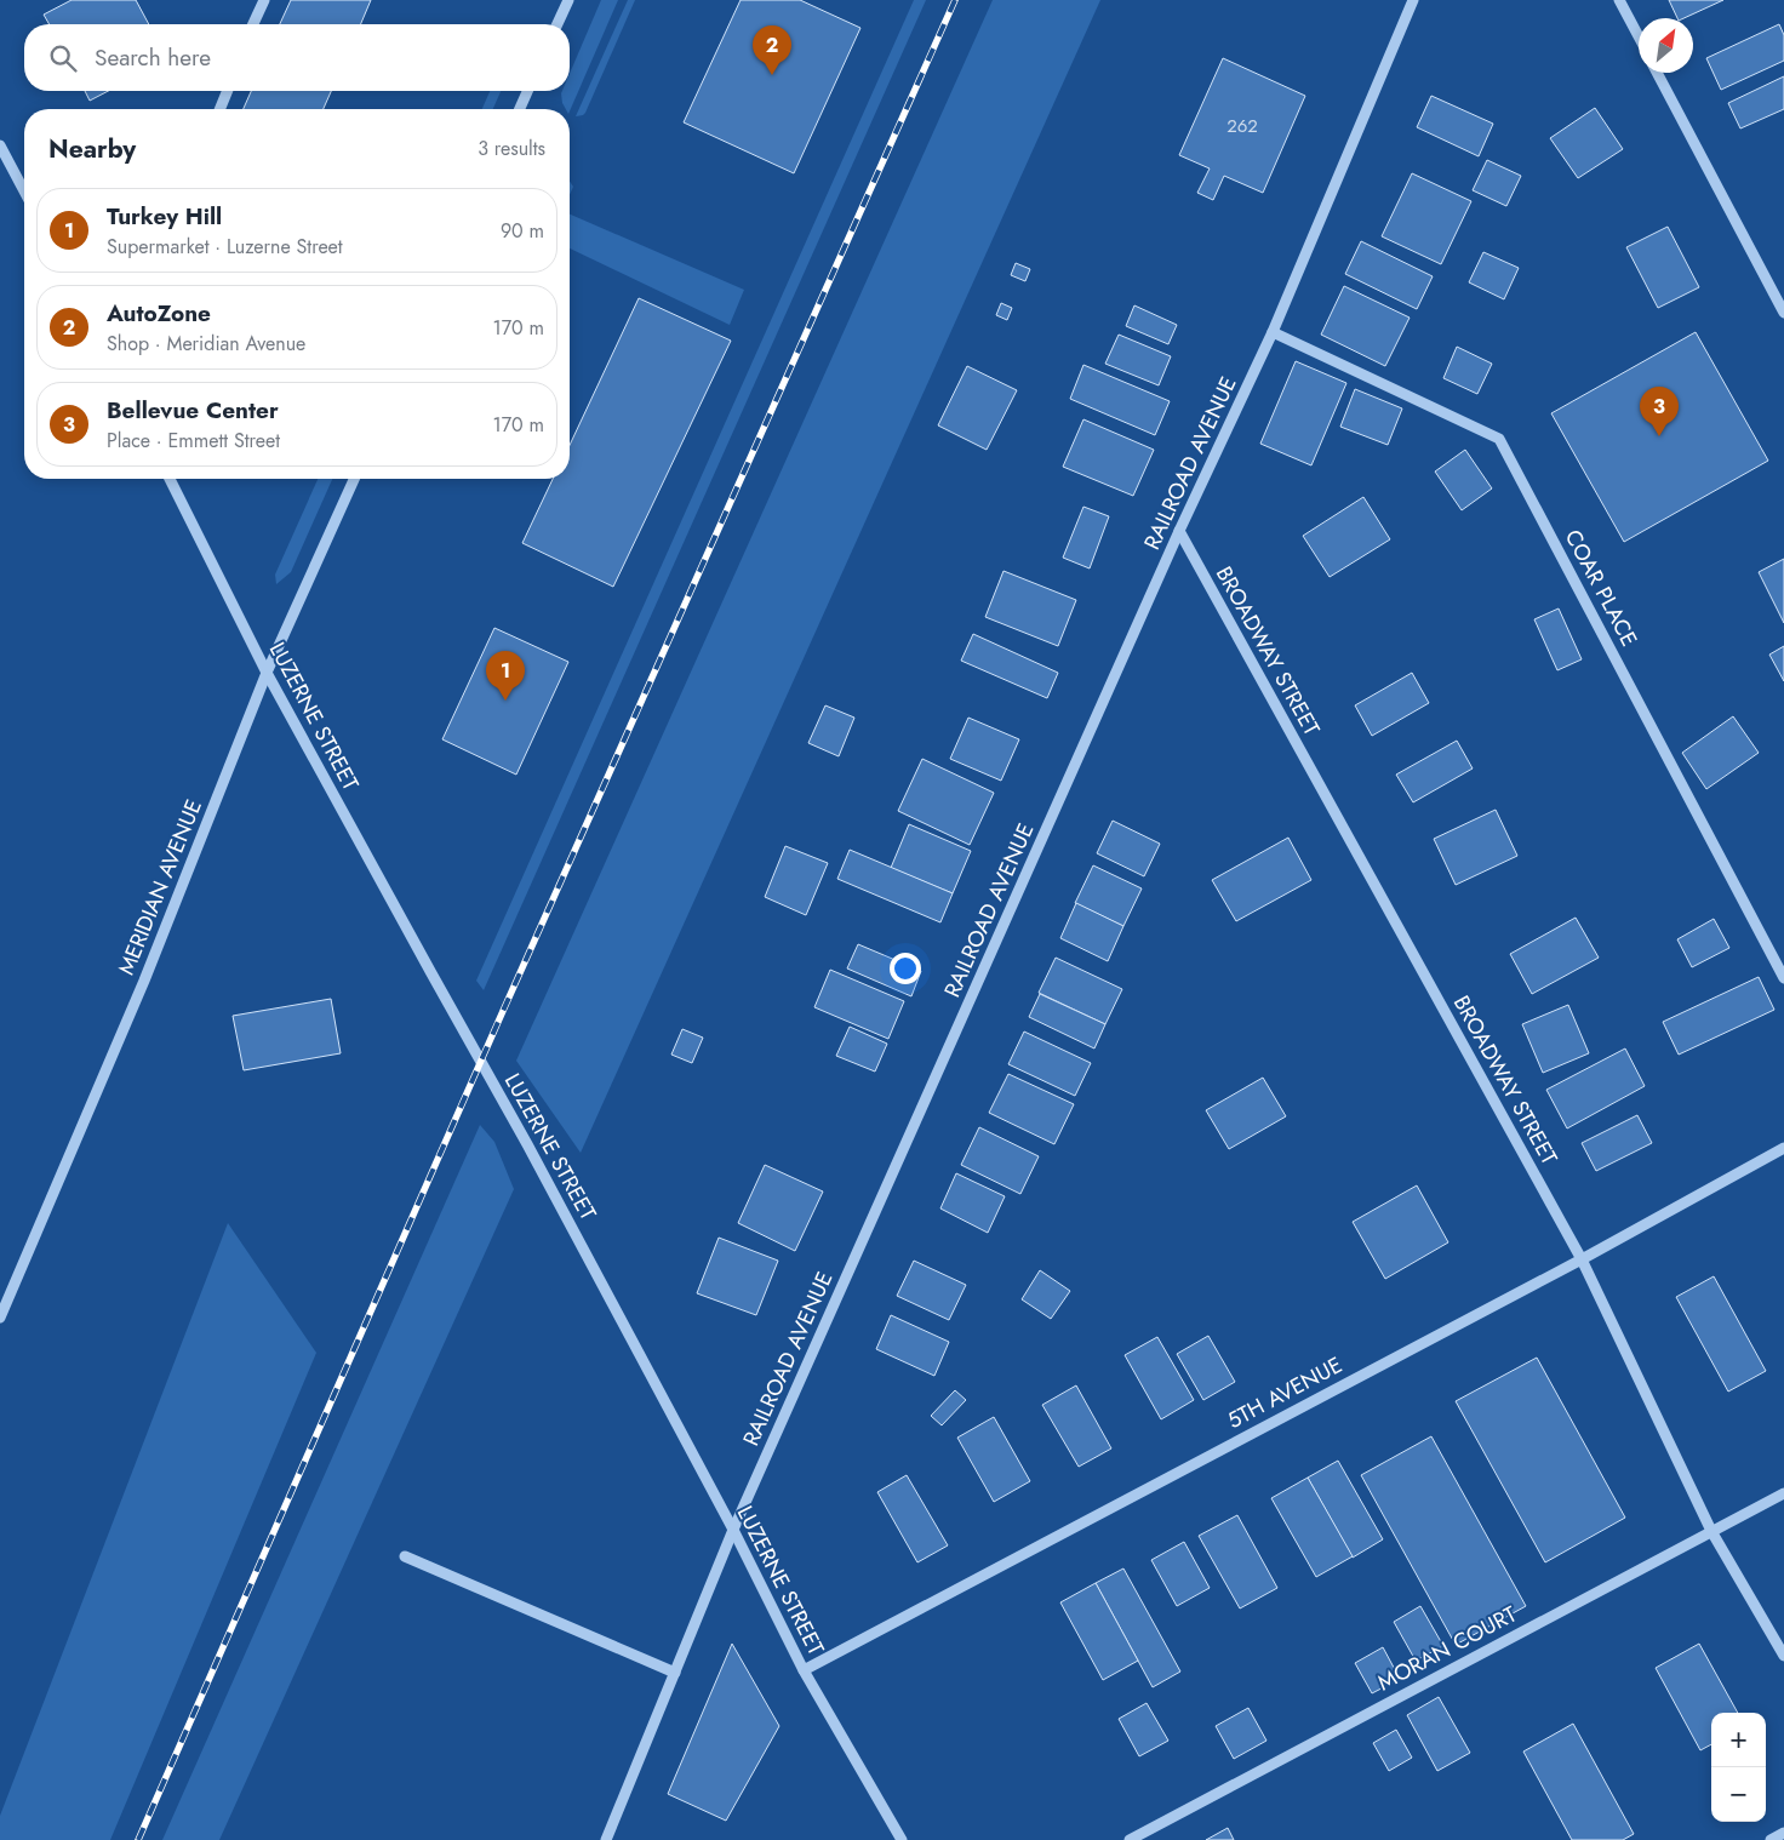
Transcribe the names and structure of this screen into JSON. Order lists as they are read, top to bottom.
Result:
{
  "streets": {
    "street": [
      "RAILROAD AVENUE",
      "COAR PLACE",
      "BROADWAY STREET",
      "LUZERNE STREET",
      "MERIDIAN AVENUE",
      "5TH AVENUE",
      "MORAN COURT"
    ]
  },
  "crossings": [
    ["RAILROAD AVENUE", "COAR PLACE"],
    ["RAILROAD AVENUE", "BROADWAY STREET"],
    ["RAILROAD AVENUE", "LUZERNE STREET"],
    ["BROADWAY STREET", "5TH AVENUE"],
    ["BROADWAY STREET", "MORAN COURT"],
    ["LUZERNE STREET", "MERIDIAN AVENUE"],
    ["LUZERNE STREET", "5TH AVENUE"]
  ],
  "house_numbers": ["262"],
  "north": "top right",
  "page": {
    "search": "Search here",
    "pins": ["2", "3", "1"],
    "heading": ["Nearby", "3 results"],
    "list": [
      {
        "mark": "1",
        "name": "Turkey Hill",
        "note": "Supermarket · Luzerne Street",
        "value": "90 m"
      },
      {
        "mark": "2",
        "name": "AutoZone",
        "note": "Shop · Meridian Avenue",
        "value": "170 m"
      },
      {
        "mark": "3",
        "name": "Bellevue Center",
        "note": "Place · Emmett Street",
        "value": "170 m"
      }
    ],
    "map_buttons": ["+", "−"]
  }
}
